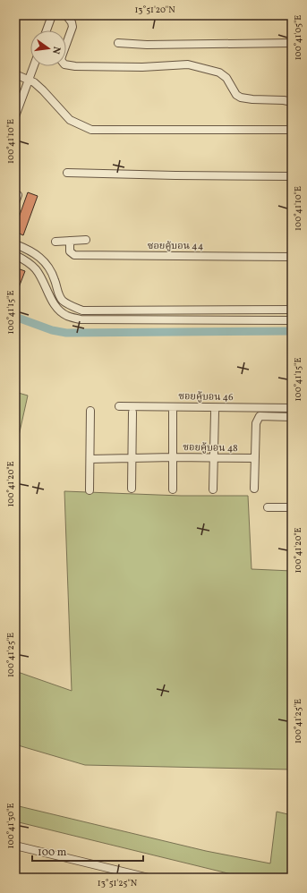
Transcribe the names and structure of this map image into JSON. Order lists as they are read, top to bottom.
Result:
{
  "streets": {
    "street": ["ซอยคู้บอน 44", "ซอยคู้บอน 46", "ซอยคู้บอน 48"]
  },
  "scale_bar": "100 m",
  "north": "right",
  "coordinates": [
    "13°51'20\"N",
    "100°41'05\"E",
    "100°41'10\"E",
    "100°41'15\"E",
    "100°41'20\"E",
    "100°41'25\"E",
    "100°41'30\"E",
    "13°51'25\"N"
  ]
}
